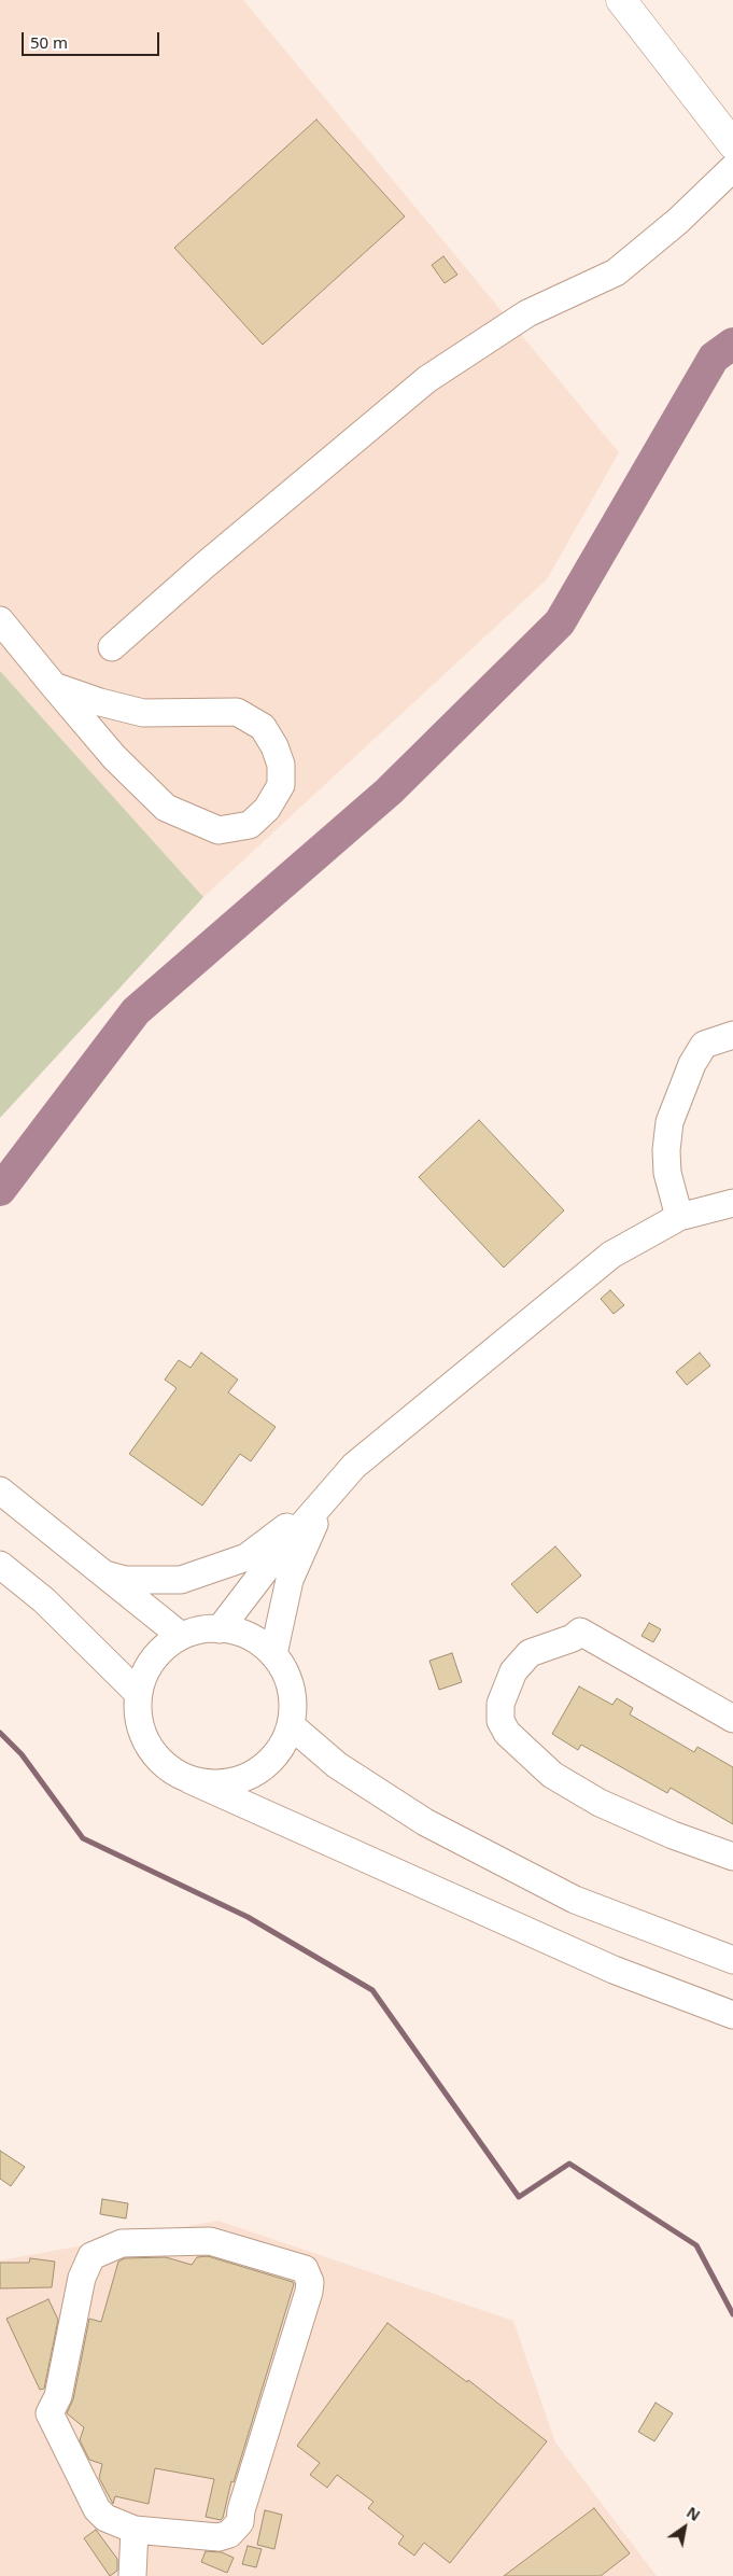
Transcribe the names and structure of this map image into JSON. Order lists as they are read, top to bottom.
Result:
{
  "scale_bar": "50 m",
  "north": "top right"
}
